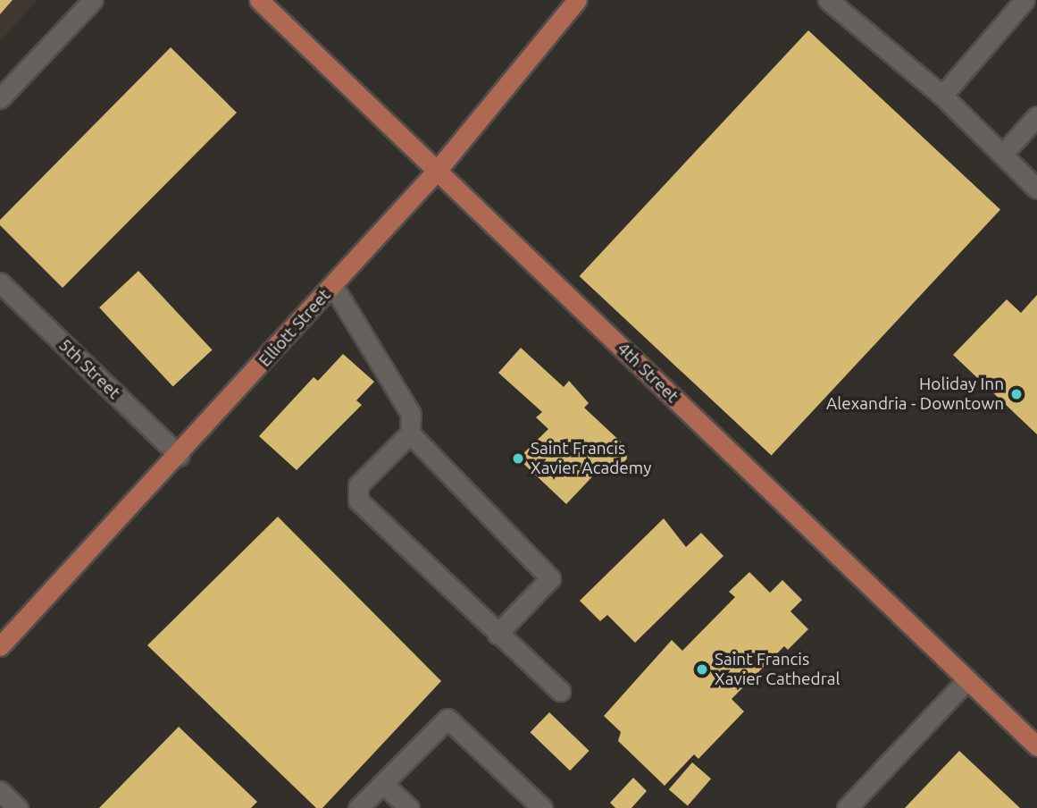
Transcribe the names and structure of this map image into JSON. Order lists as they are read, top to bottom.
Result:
{
  "streets": {
    "main road": ["Elliott Street", "4th Street"],
    "street": ["5th Street"]
  },
  "crossings": [
    ["Elliott Street", "5th Street"],
    ["Elliott Street", "4th Street"]
  ],
  "places": ["Holiday Inn Alexandria - Downtown", "Saint Francis Xavier Academy", "Saint Francis Xavier Cathedral"]
}
